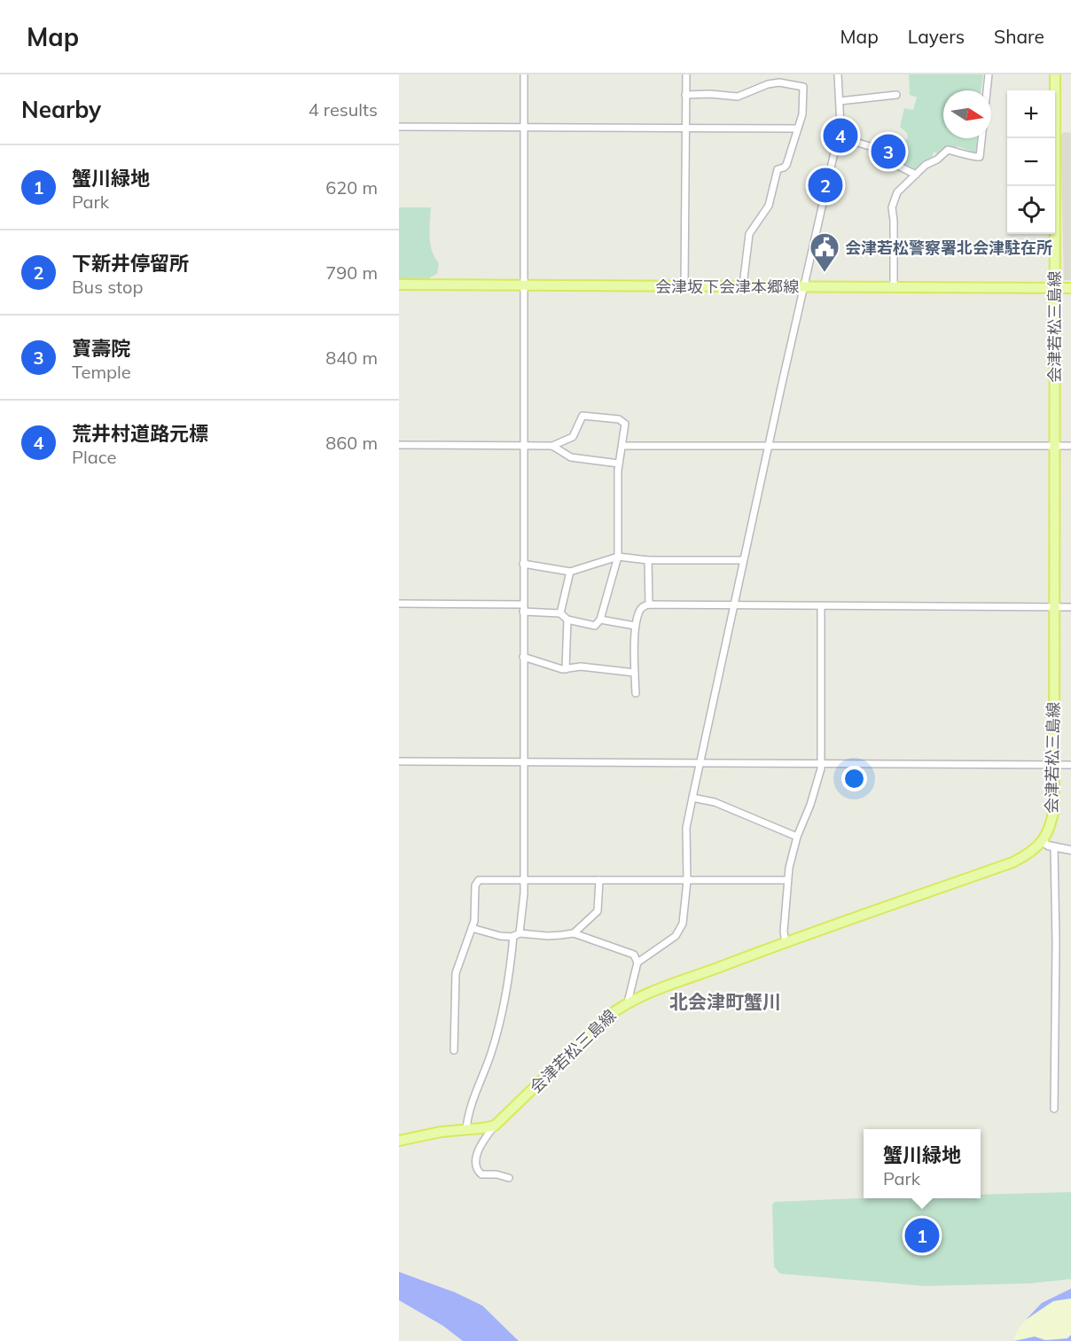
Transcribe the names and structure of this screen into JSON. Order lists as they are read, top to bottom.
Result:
{
  "streets": {
    "main road": ["会津坂下会津本郷線", "会津若松三島線"]
  },
  "crossings": [
    ["会津坂下会津本郷線", "会津若松三島線"]
  ],
  "districts": ["北会津町蟹川"],
  "places": {
    "public building": ["会津若松警察署北会津駐在所"]
  },
  "north": "right",
  "page": {
    "header": "Map",
    "nav": ["Map", "Layers", "Share"],
    "heading": ["Nearby", "4 results"],
    "map_buttons": ["+", "−"],
    "pins": [
      "4",
      "3",
      "2",
      "1"
    ],
    "list": [
      {
        "mark": "1",
        "name": "蟹川緑地",
        "note": "Park",
        "value": "620 m"
      },
      {
        "mark": "2",
        "name": "下新井停留所",
        "note": "Bus stop",
        "value": "790 m"
      },
      {
        "mark": "3",
        "name": "寶壽院",
        "note": "Temple",
        "value": "840 m"
      },
      {
        "mark": "4",
        "name": "荒井村道路元標",
        "note": "Place",
        "value": "860 m"
      }
    ],
    "popup": ["蟹川緑地", "Park"]
  }
}
